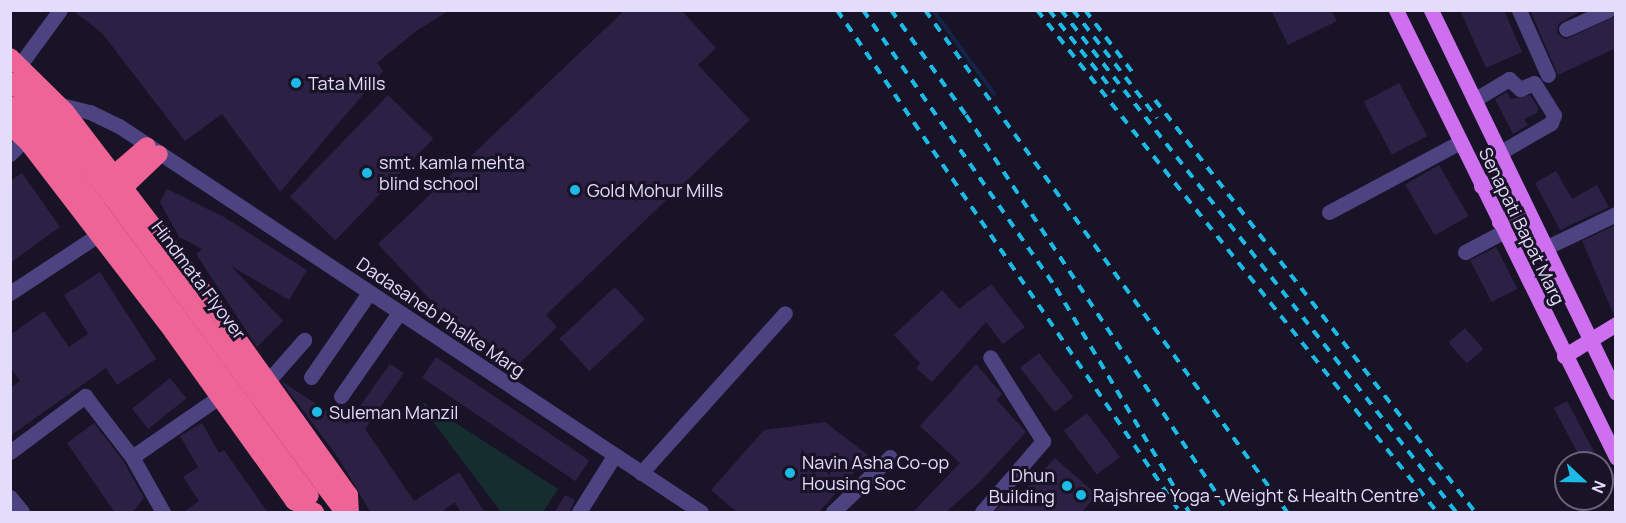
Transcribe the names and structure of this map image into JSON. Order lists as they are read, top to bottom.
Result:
{
  "streets": {
    "highway": ["Hindmata Flyover"],
    "main road": ["Senapati Bapat Marg"],
    "street": ["Dadasaheb Phalke Marg"]
  },
  "places": [
    "Tata Mills",
    "smt. kamla mehta blind school",
    "Gold Mohur Mills",
    "Suleman Manzil",
    "Navin Asha Co-op Housing Soc",
    "Dhun Building",
    "Rajshree Yoga - Weight & Health Centre"
  ],
  "north": "right"
}
